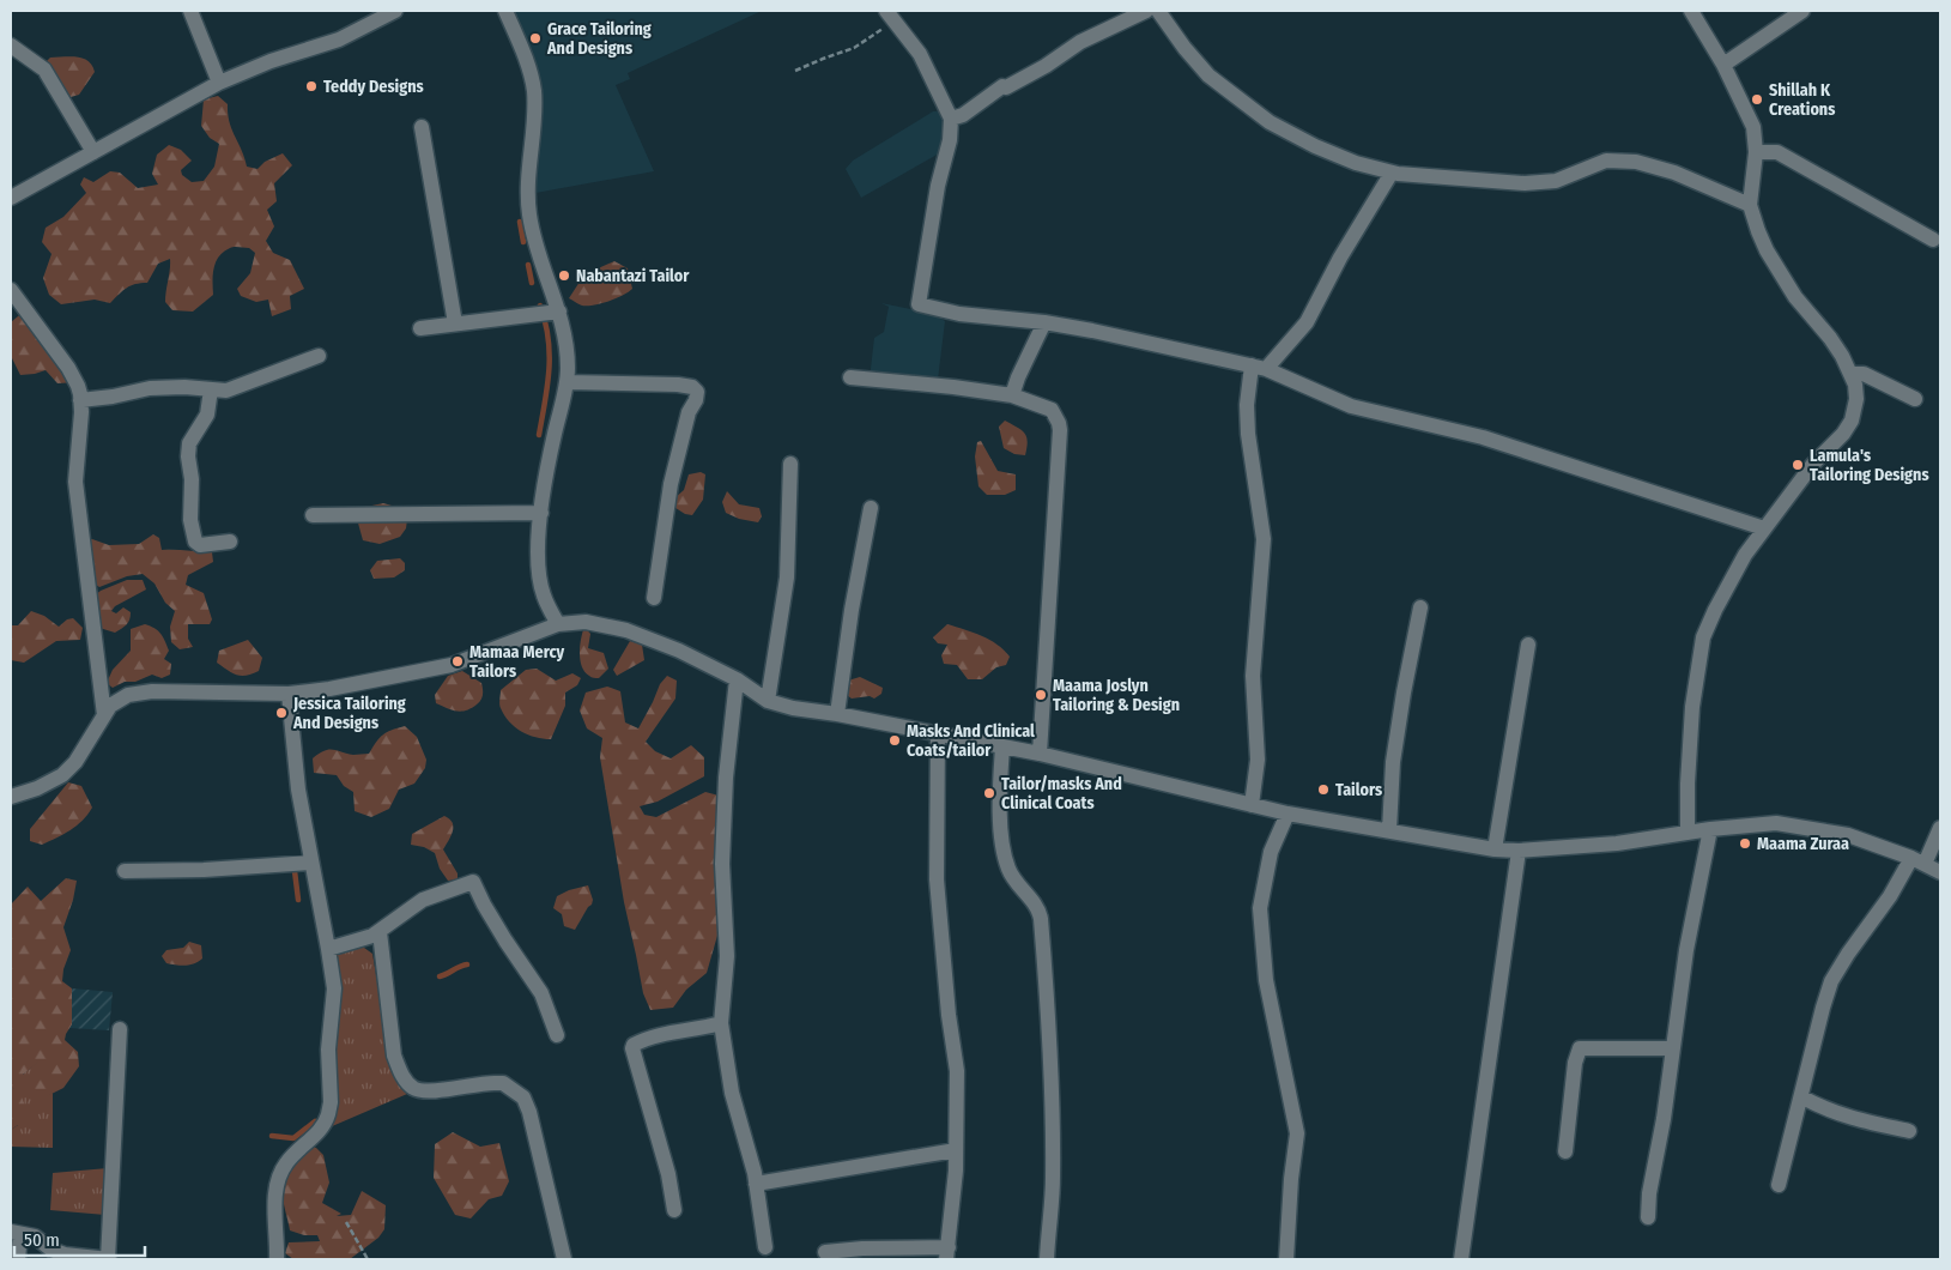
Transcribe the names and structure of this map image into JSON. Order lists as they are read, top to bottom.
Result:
{
  "places": [
    "Grace Tailoring And Designs",
    "Teddy Designs",
    "Shillah K Creations",
    "Nabantazi Tailor",
    "Lamula's Tailoring Designs",
    "Mamaa Mercy Tailors",
    "Maama Joslyn Tailoring & Design",
    "Jessica Tailoring And Designs",
    "Masks And Clinical Coats/tailor",
    "Tailors",
    "Tailor/masks And Clinical Coats",
    "Maama Zuraa"
  ],
  "scale_bar": "50 m"
}
